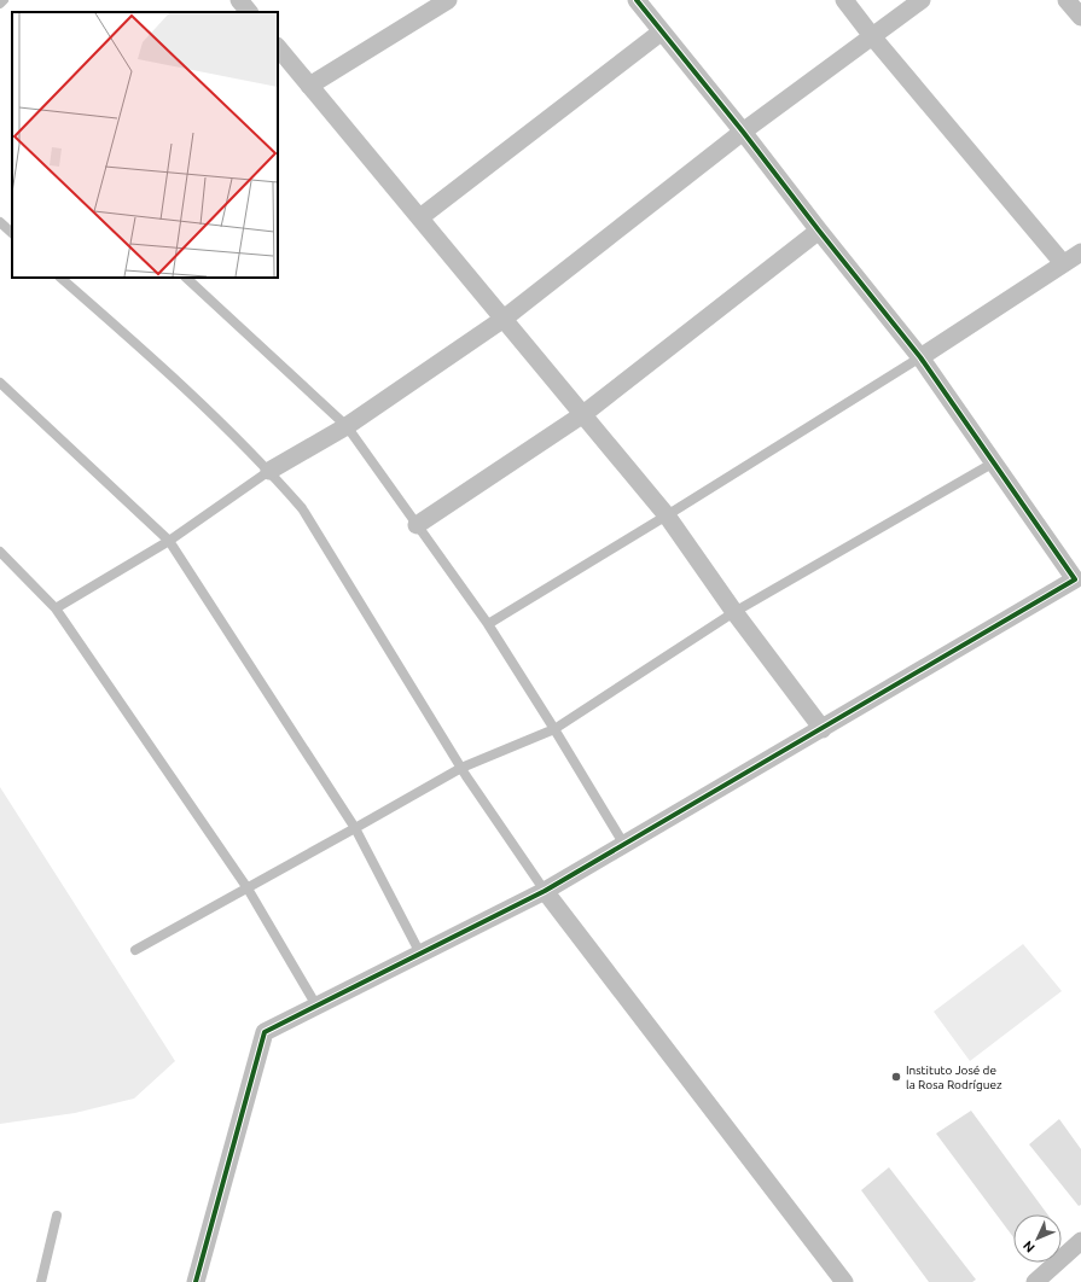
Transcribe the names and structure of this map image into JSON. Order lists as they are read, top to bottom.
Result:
{
  "places": ["Instituto José de la Rosa Rodríguez"],
  "north": "bottom left"
}
